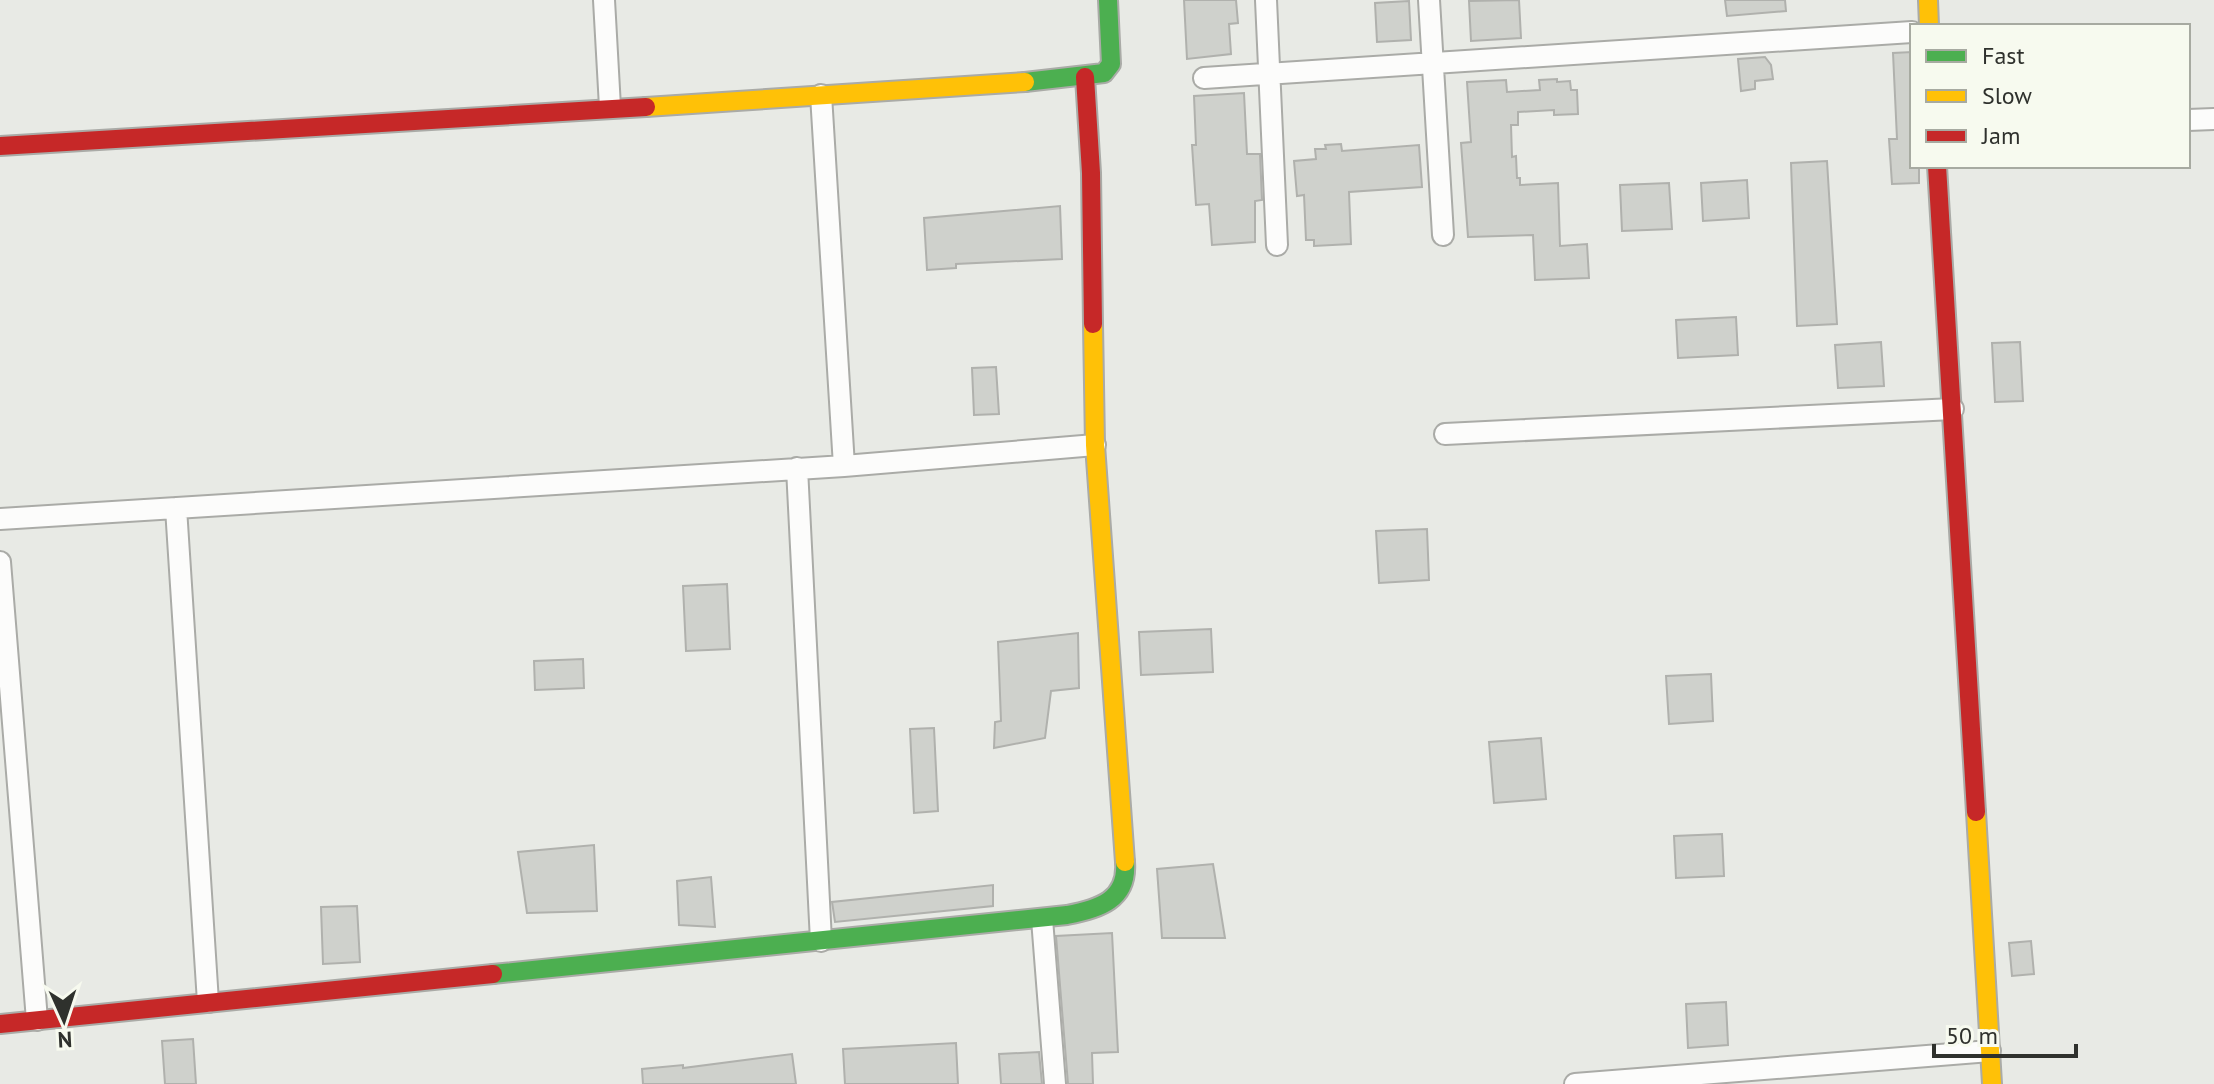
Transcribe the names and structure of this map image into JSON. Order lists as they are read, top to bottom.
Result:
{
  "legend": ["Fast", "Slow", "Jam"],
  "scale_bar": "50 m",
  "north": "bottom"
}
